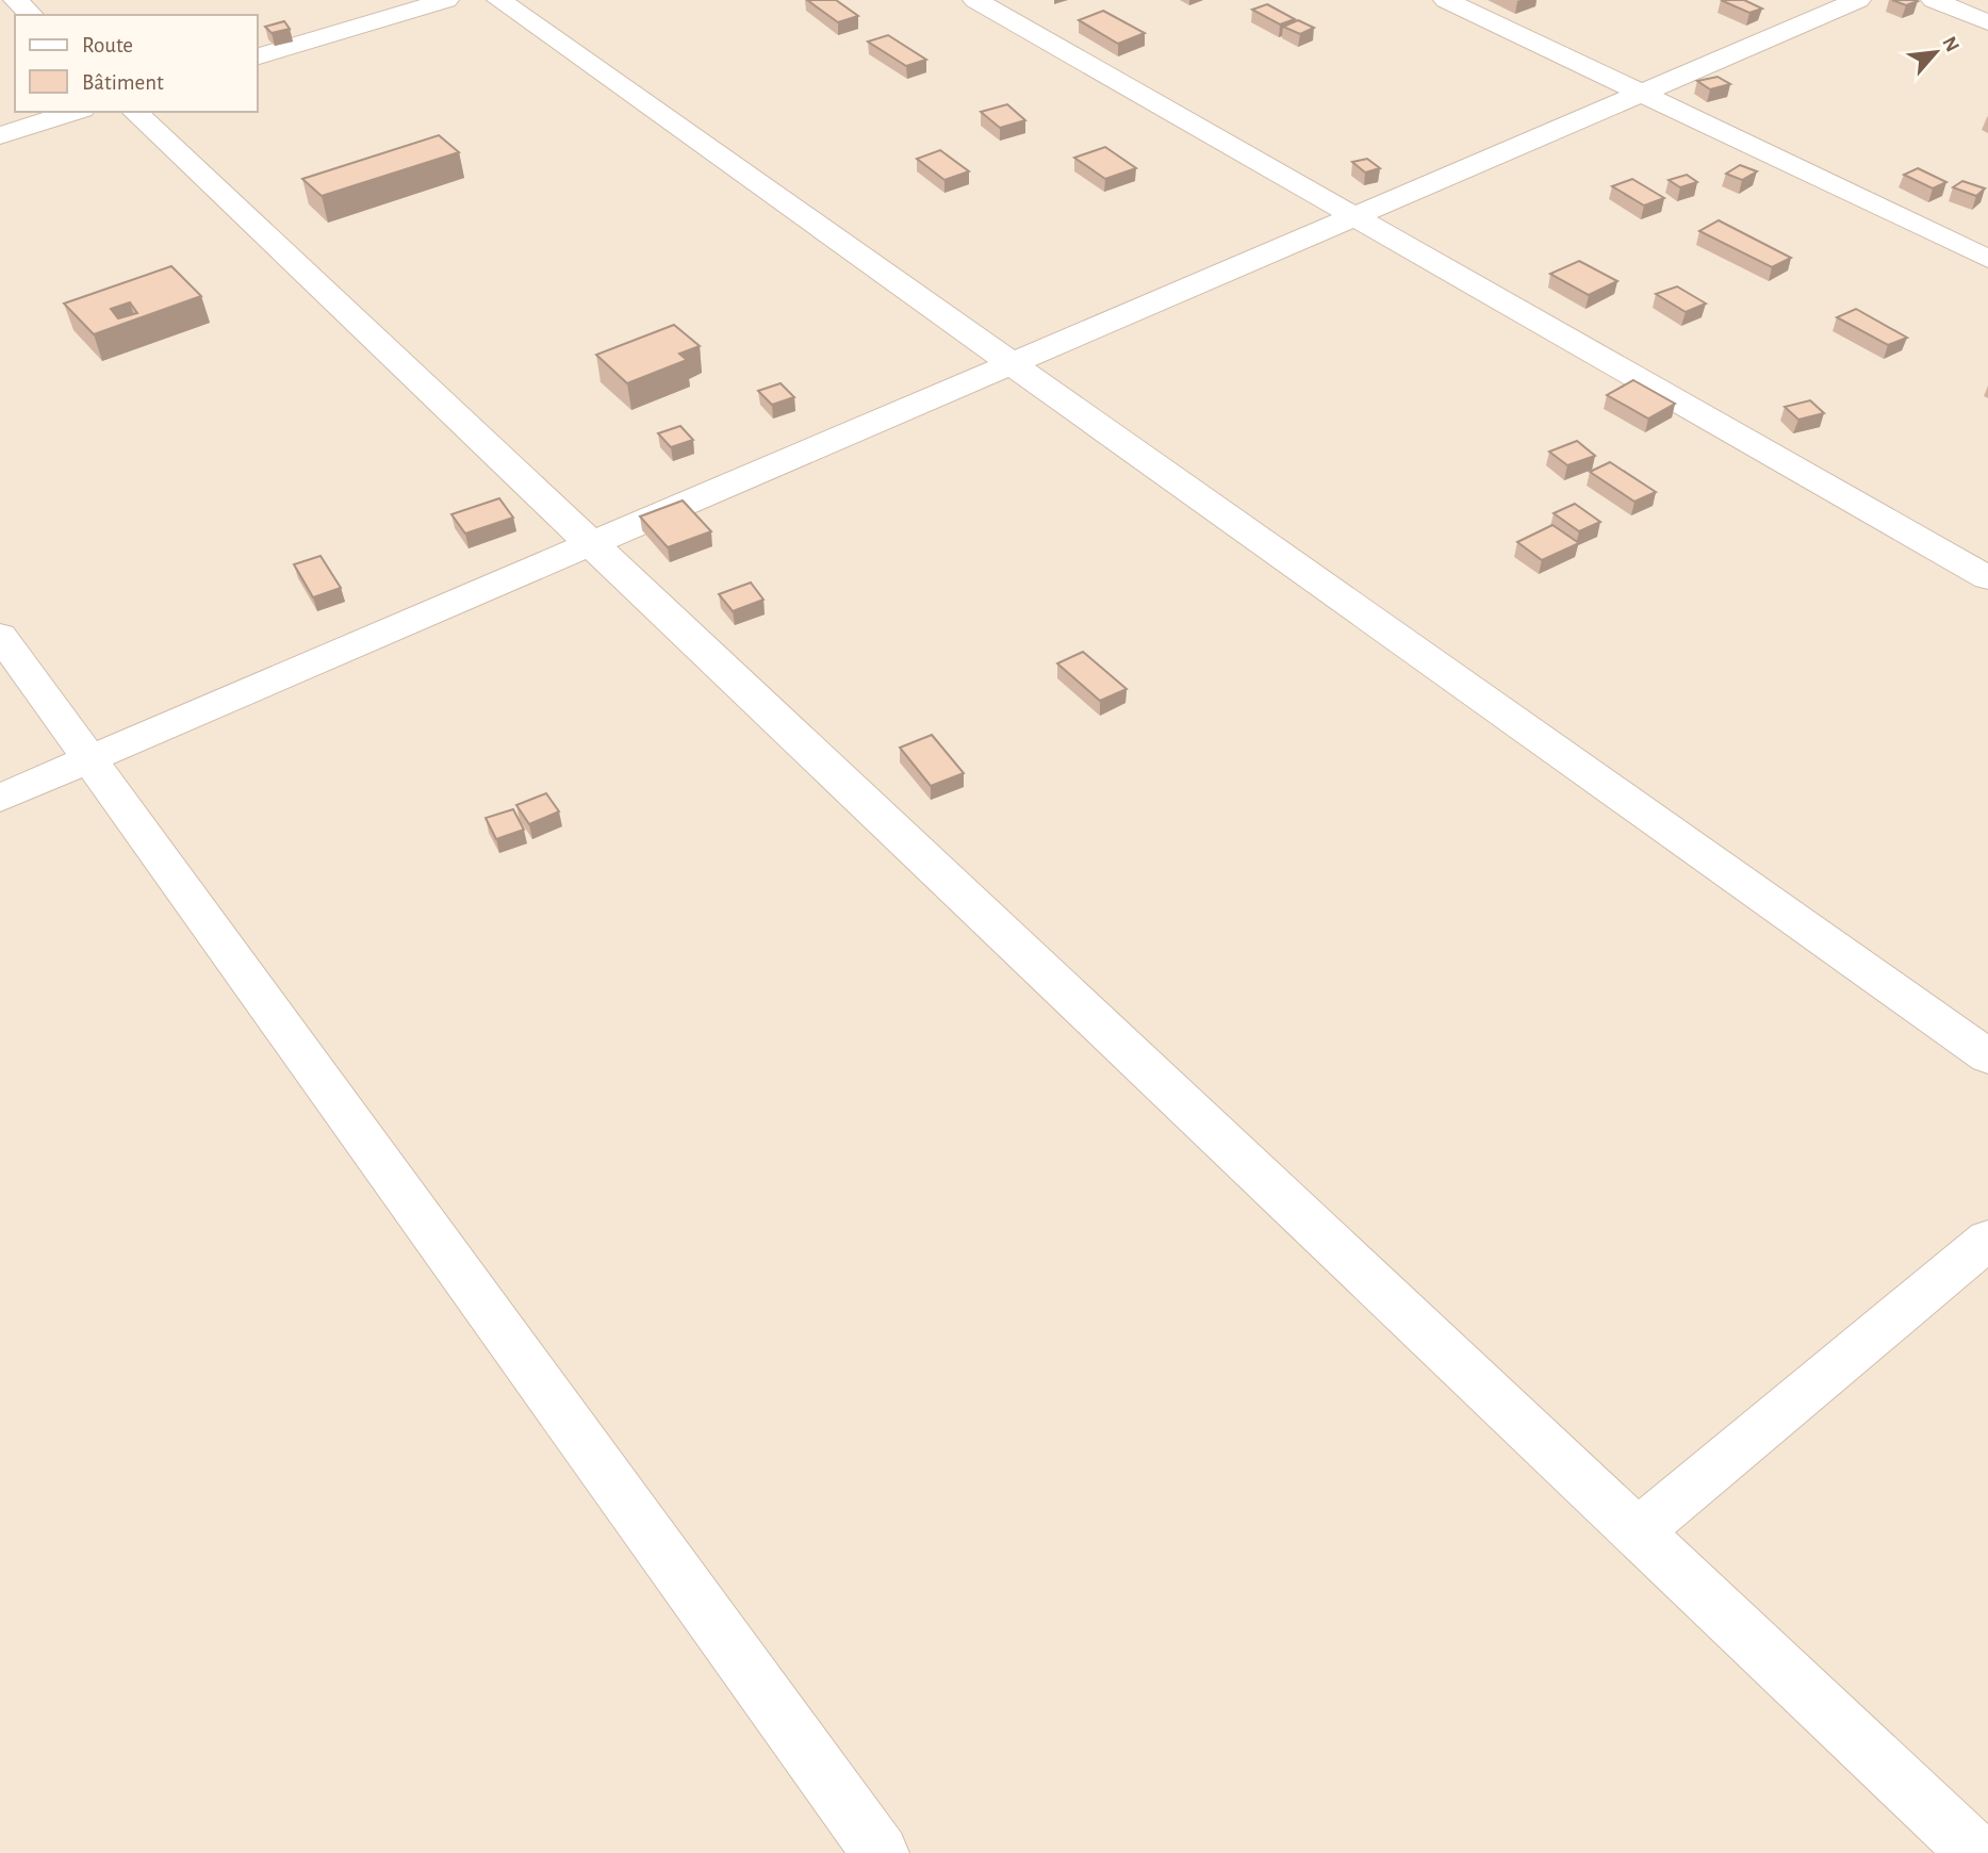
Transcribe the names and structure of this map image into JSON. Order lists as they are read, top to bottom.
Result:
{
  "legend": ["Route", "Bâtiment"],
  "north": "top right"
}
